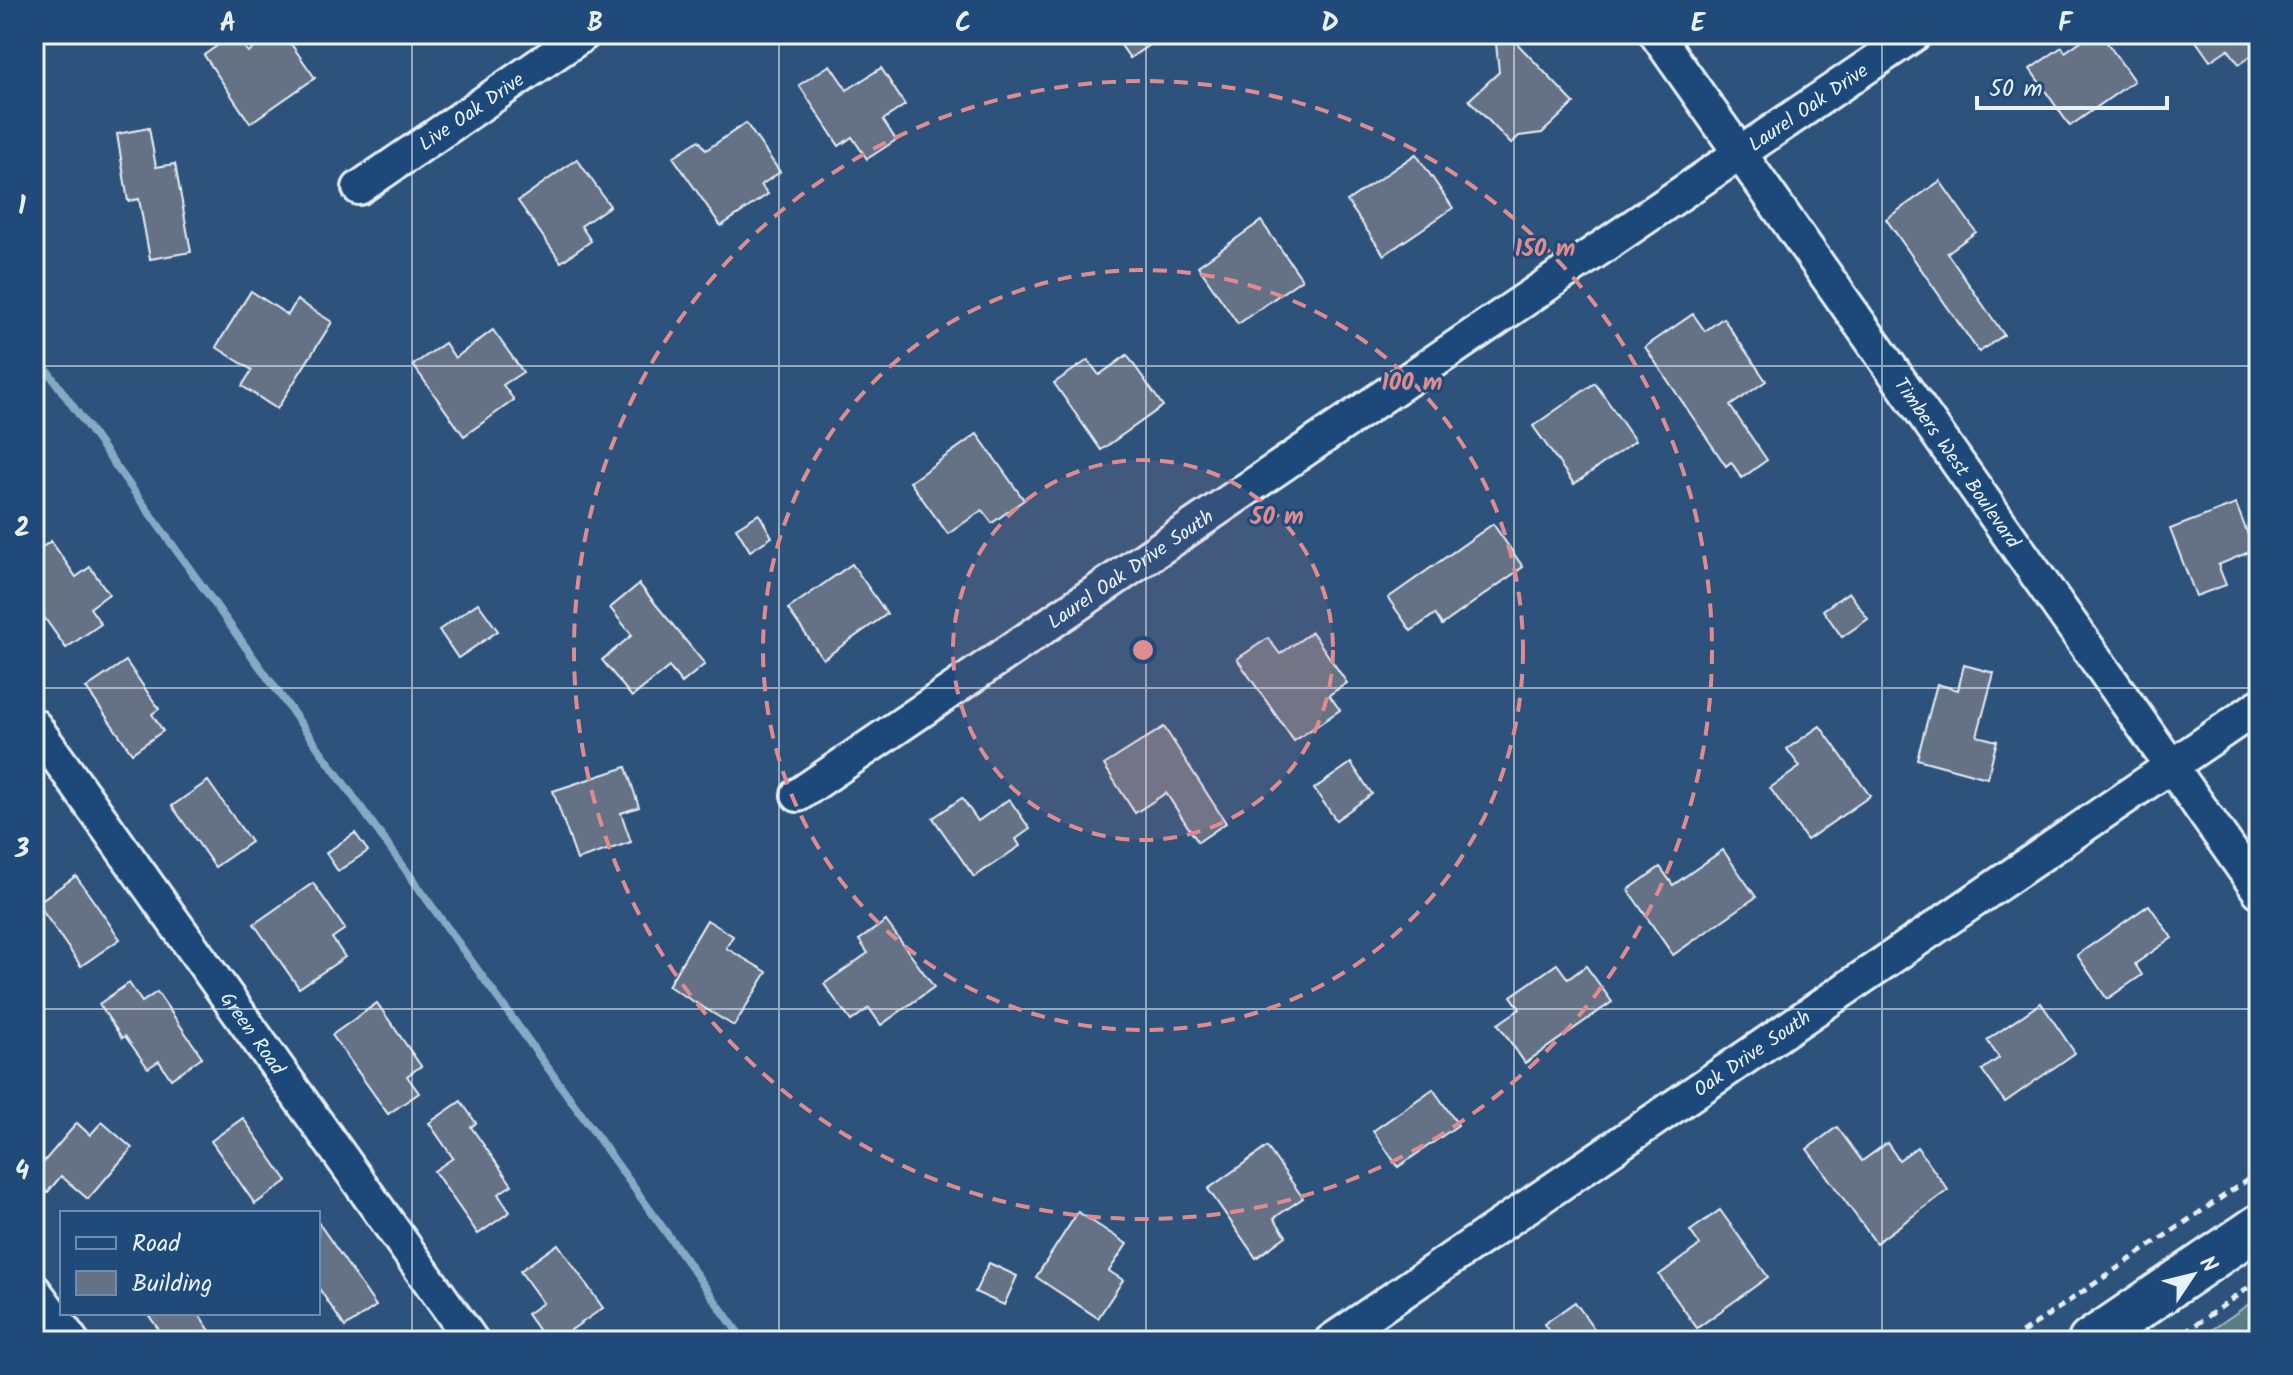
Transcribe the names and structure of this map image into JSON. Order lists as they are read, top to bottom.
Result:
{
  "streets": {
    "street": [
      "Laurel Oak Drive",
      "Live Oak Drive",
      "Timbers West Boulevard",
      "Laurel Oak Drive South",
      "Green Road",
      "Oak Drive South"
    ]
  },
  "crossings": [
    ["Laurel Oak Drive", "Timbers West Boulevard"],
    ["Laurel Oak Drive", "Laurel Oak Drive South"],
    ["Timbers West Boulevard", "Laurel Oak Drive South"],
    ["Timbers West Boulevard", "Oak Drive South"]
  ],
  "legend": ["Road", "Building"],
  "scale_bar": "50 m",
  "north": "top right",
  "grid": {
    "columns": [
      "A",
      "B",
      "C",
      "D",
      "E",
      "F"
    ],
    "rows": [
      "1",
      "2",
      "3",
      "4"
    ]
  },
  "rings": ["150 m", "100 m", "50 m"]
}
